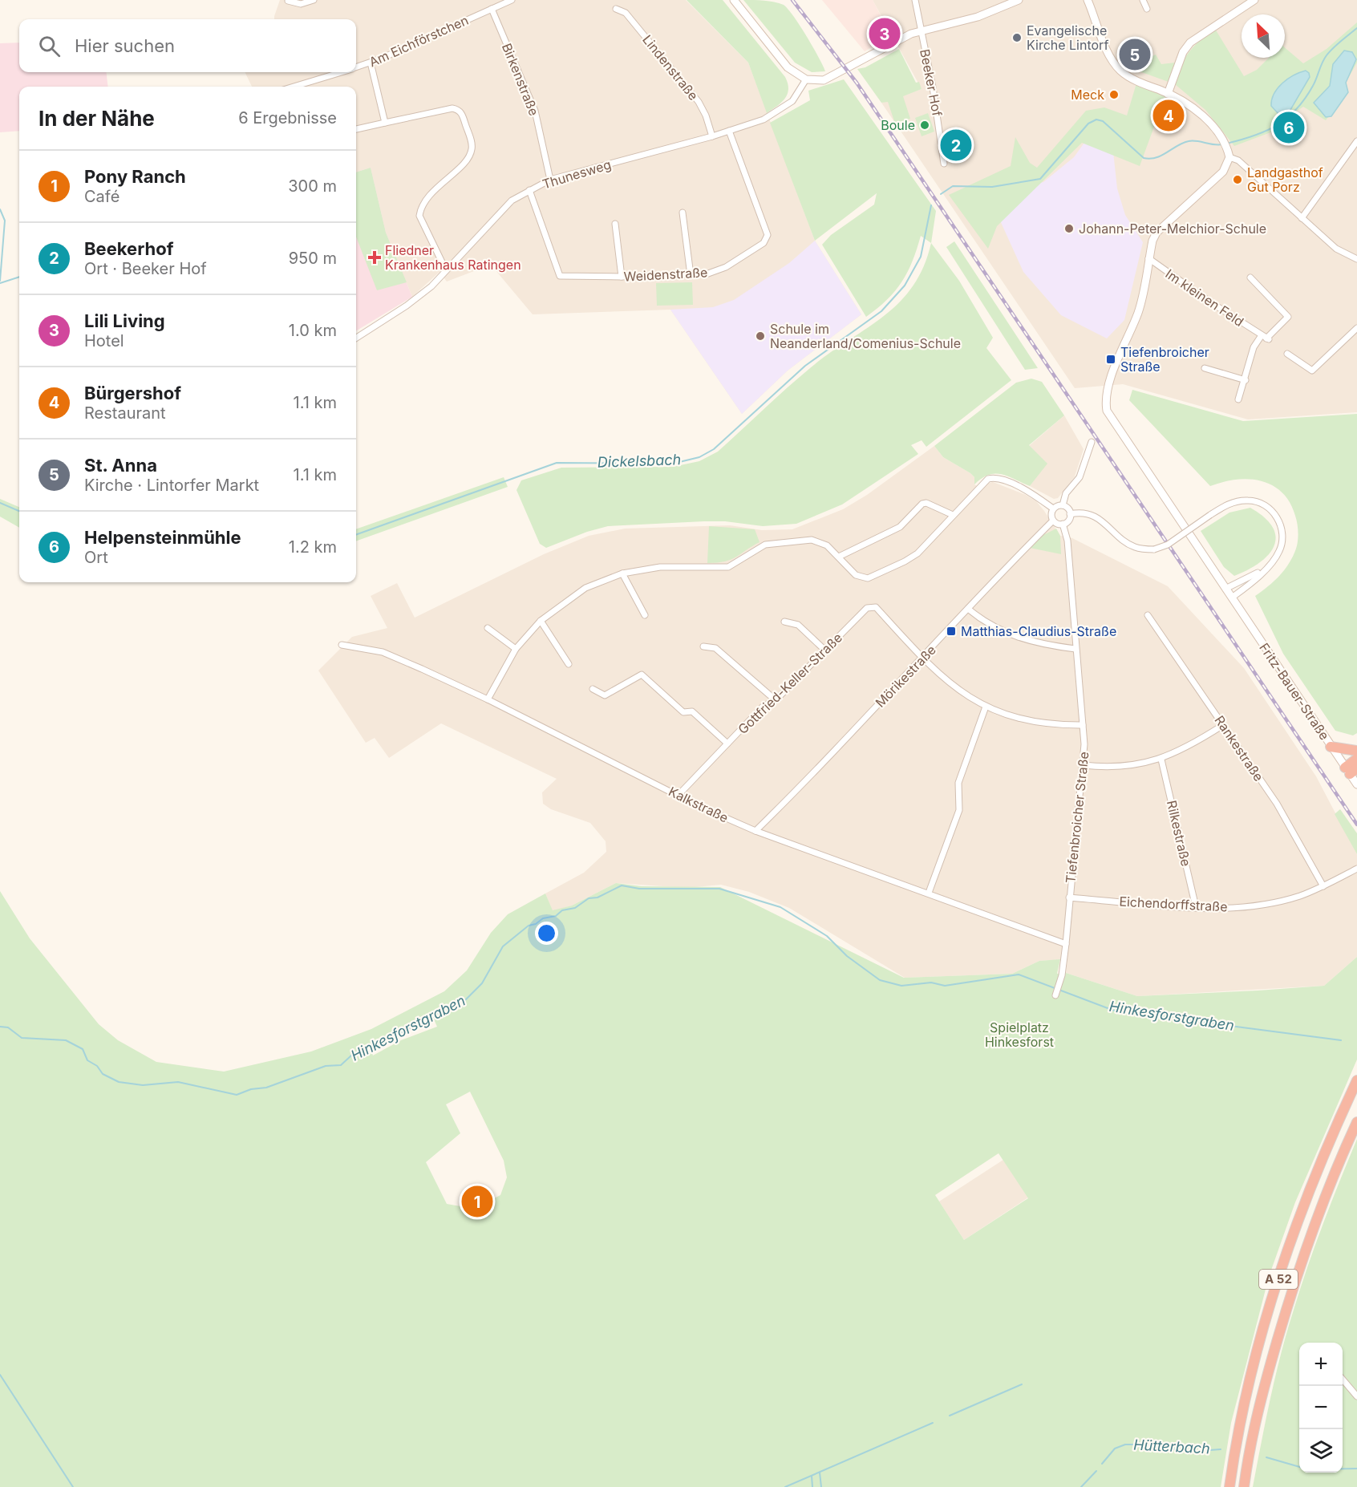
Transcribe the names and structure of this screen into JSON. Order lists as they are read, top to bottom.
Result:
{
  "streets": {
    "highway": ["A 52"],
    "main road": ["Fritz-Bauer-Straße"],
    "street": [
      "Am Eichförstchen",
      "Lindenstraße",
      "Birkenstraße",
      "Beeker Hof",
      "Thunesweg",
      "Weidenstraße",
      "Im kleinen Feld",
      "Mörikestraße",
      "Gottfried-Keller-Straße",
      "Rankestraße",
      "Kalkstraße",
      "Tiefenbroicher Straße",
      "Rilkestraße",
      "Eichendorffstraße"
    ]
  },
  "crossings": [
    ["Am Eichförstchen", "Birkenstraße"],
    ["Lindenstraße", "Thunesweg"],
    ["Birkenstraße", "Thunesweg"],
    ["Thunesweg", "Weidenstraße"],
    ["Mörikestraße", "Gottfried-Keller-Straße"],
    ["Mörikestraße", "Kalkstraße"],
    ["Mörikestraße", "Tiefenbroicher Straße"],
    ["Gottfried-Keller-Straße", "Kalkstraße"],
    ["Rankestraße", "Eichendorffstraße"],
    ["Kalkstraße", "Tiefenbroicher Straße"],
    ["Tiefenbroicher Straße", "Eichendorffstraße"],
    ["Rilkestraße", "Eichendorffstraße"]
  ],
  "water": ["Dickelsbach", "Hinkesforstgraben", "Hütterbach"],
  "parks": ["Spielplatz Hinkesforst"],
  "places": {
    "other": [
      "Evangelische Kirche Lintorf",
      "Meck",
      "Boule",
      "Landgasthof Gut Porz",
      "Johann-Peter-Melchior-Schule",
      "Schule im Neanderland/Comenius-Schule"
    ],
    "health": ["Fliedner Krankenhaus Ratingen"],
    "transit": ["Tiefenbroicher Straße", "Matthias-Claudius-Straße"]
  },
  "north": "top left",
  "page": {
    "pins": [
      "3",
      "5",
      "4",
      "6",
      "2",
      "1"
    ],
    "search": "Hier suchen",
    "heading": ["In der Nähe", "6 Ergebnisse"],
    "list": [
      {
        "mark": "1",
        "name": "Pony Ranch",
        "note": "Café",
        "value": "300 m"
      },
      {
        "mark": "2",
        "name": "Beekerhof",
        "note": "Ort · Beeker Hof",
        "value": "950 m"
      },
      {
        "mark": "3",
        "name": "Lili Living",
        "note": "Hotel",
        "value": "1.0 km"
      },
      {
        "mark": "4",
        "name": "Bürgershof",
        "note": "Restaurant",
        "value": "1.1 km"
      },
      {
        "mark": "5",
        "name": "St. Anna",
        "note": "Kirche · Lintorfer Markt",
        "value": "1.1 km"
      },
      {
        "mark": "6",
        "name": "Helpensteinmühle",
        "note": "Ort",
        "value": "1.2 km"
      }
    ],
    "map_buttons": ["+", "−"]
  }
}
